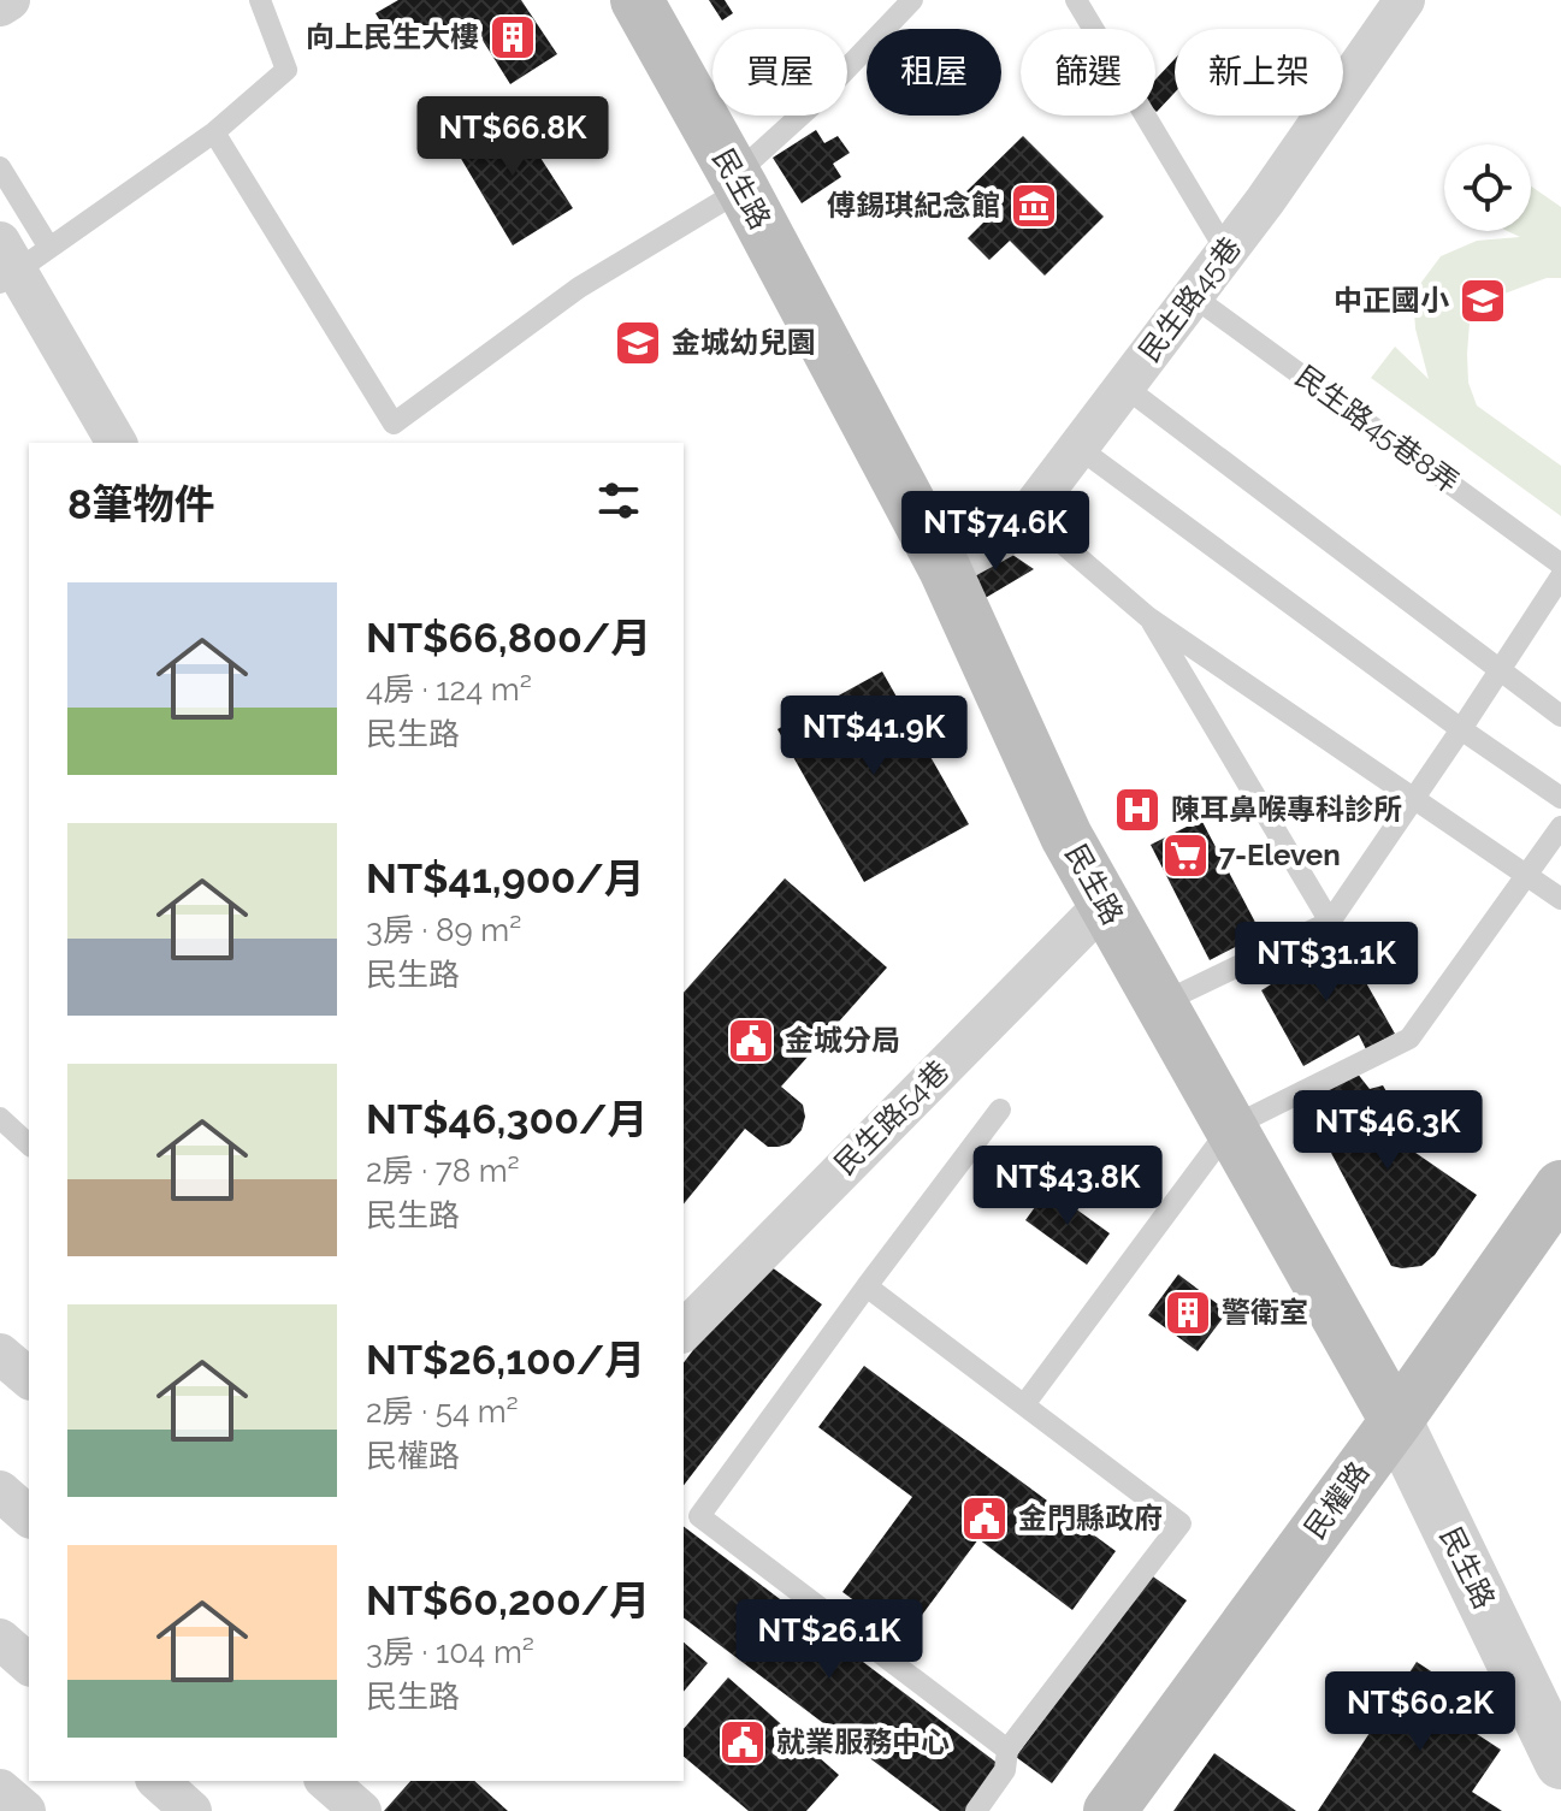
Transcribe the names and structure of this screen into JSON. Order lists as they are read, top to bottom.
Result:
{
  "streets": {
    "main road": ["民生路", "民權路"],
    "street": ["民生路45巷", "民生路54巷"],
    "lane": ["民生路45巷8弄"]
  },
  "crossings": [
    ["民生路", "民生路45巷"],
    ["民生路", "民生路54巷"],
    ["民生路", "民權路"],
    ["民生路45巷", "民生路45巷8弄"]
  ],
  "places": {
    "building": ["向上民生大樓", "警衛室"],
    "museum": ["傅錫琪紀念館"],
    "school or university": ["中正國小", "金城幼兒園"],
    "hospital": ["陳耳鼻喉專科診所"],
    "supermarket": ["7-Eleven"],
    "public building": ["金城分局", "金門縣政府", "就業服務中心"]
  },
  "page": {
    "chip": [
      "買屋",
      "租屋",
      "篩選",
      "新上架"
    ],
    "price": [
      "NT$66.8K",
      "NT$74.6K",
      "NT$41.9K",
      "NT$31.1K",
      "NT$46.3K",
      "NT$43.8K",
      "NT$26.1K",
      "NT$60.2K"
    ],
    "heading": "8筆物件",
    "list": [
      {
        "name": "NT$66,800/月",
        "note": "4房 · 124 m² · 民生路"
      },
      {
        "name": "NT$41,900/月",
        "note": "3房 · 89 m² · 民生路"
      },
      {
        "name": "NT$46,300/月",
        "note": "2房 · 78 m² · 民生路"
      },
      {
        "name": "NT$26,100/月",
        "note": "2房 · 54 m² · 民權路"
      },
      {
        "name": "NT$60,200/月",
        "note": "3房 · 104 m² · 民生路"
      }
    ]
  }
}
